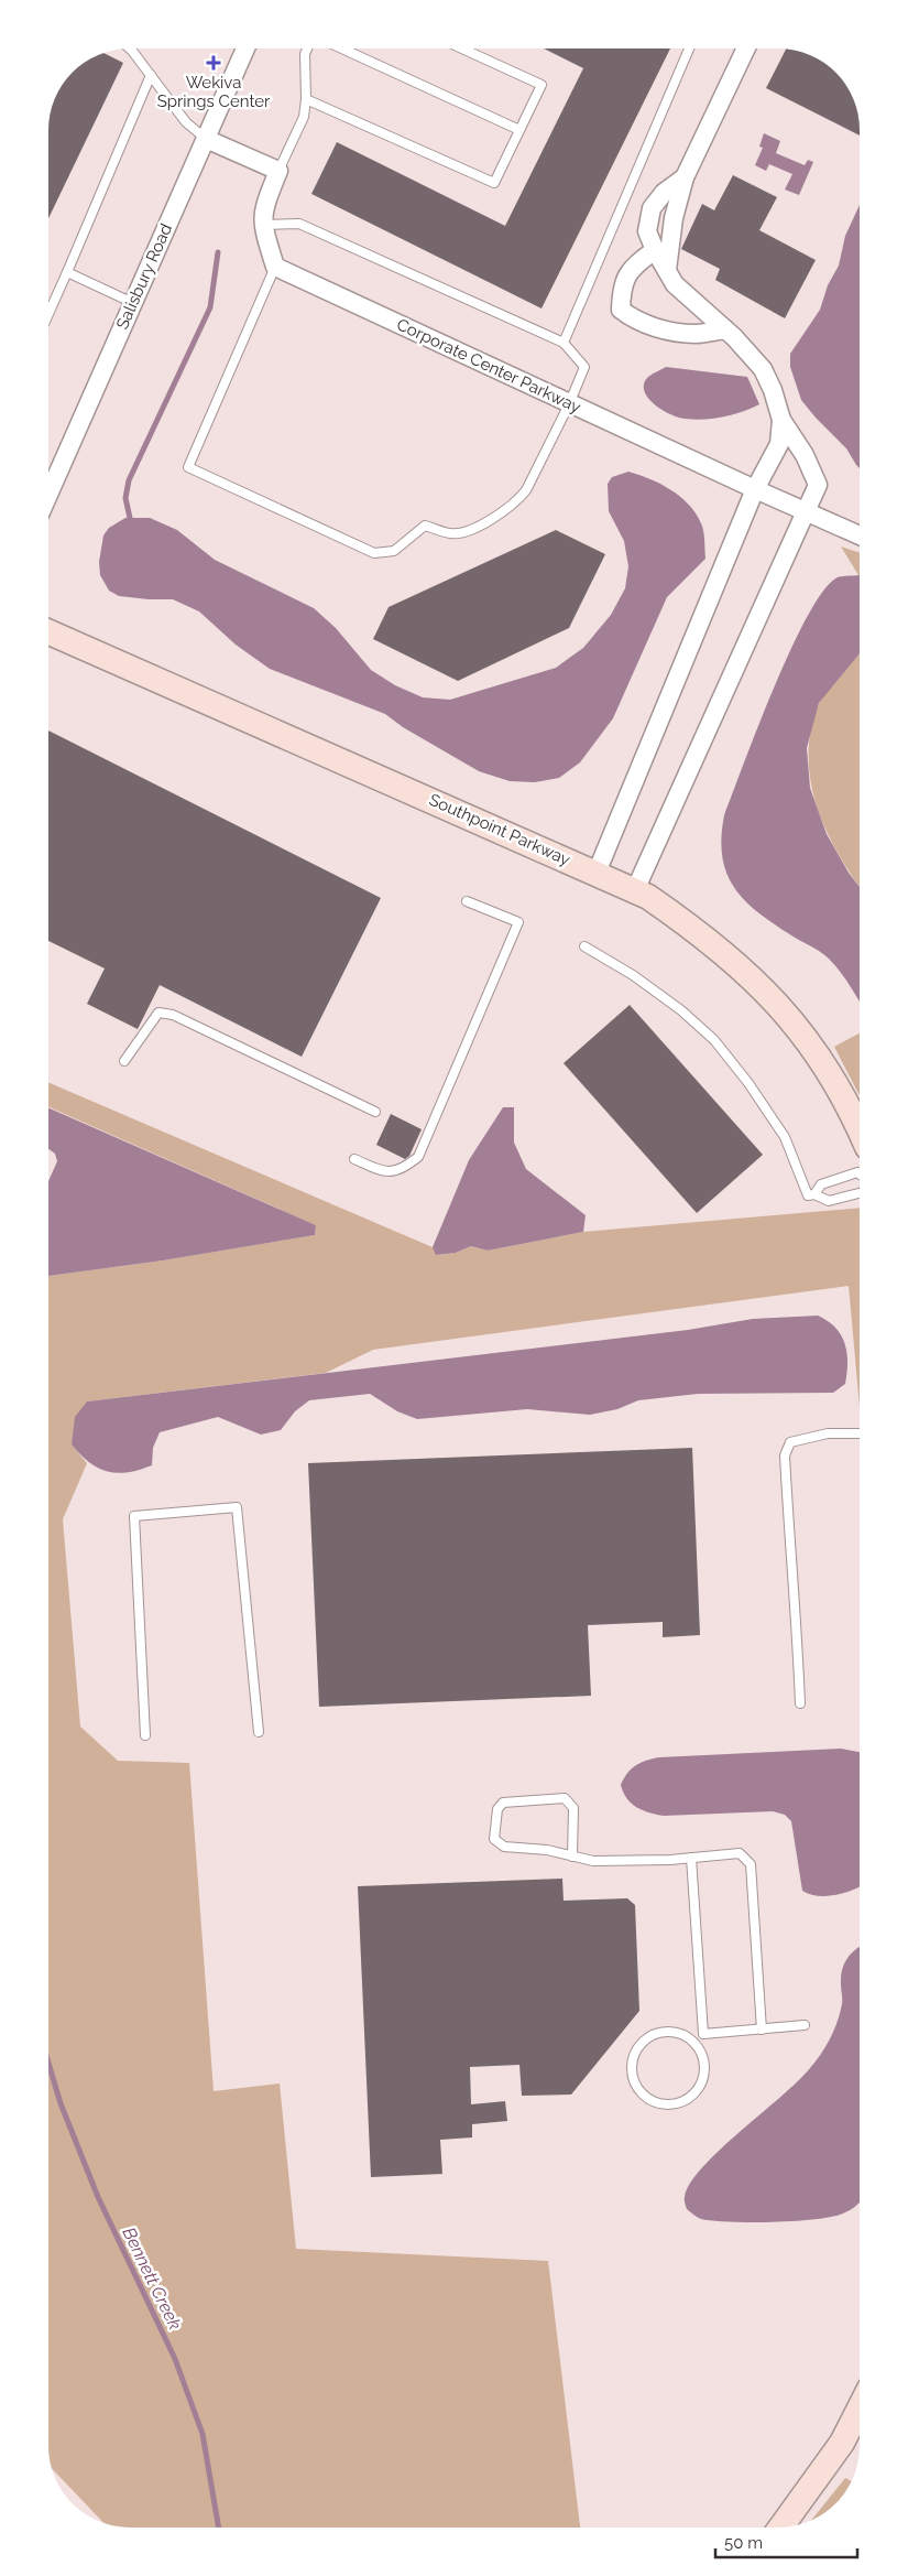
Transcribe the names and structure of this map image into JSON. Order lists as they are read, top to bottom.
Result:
{
  "streets": {
    "main road": ["Southpoint Parkway"],
    "street": ["Salisbury Road", "Corporate Center Parkway"]
  },
  "water": ["Bennett Creek"],
  "places": {
    "health": ["Wekiva Springs Center"]
  },
  "scale_bar": "50 m"
}
